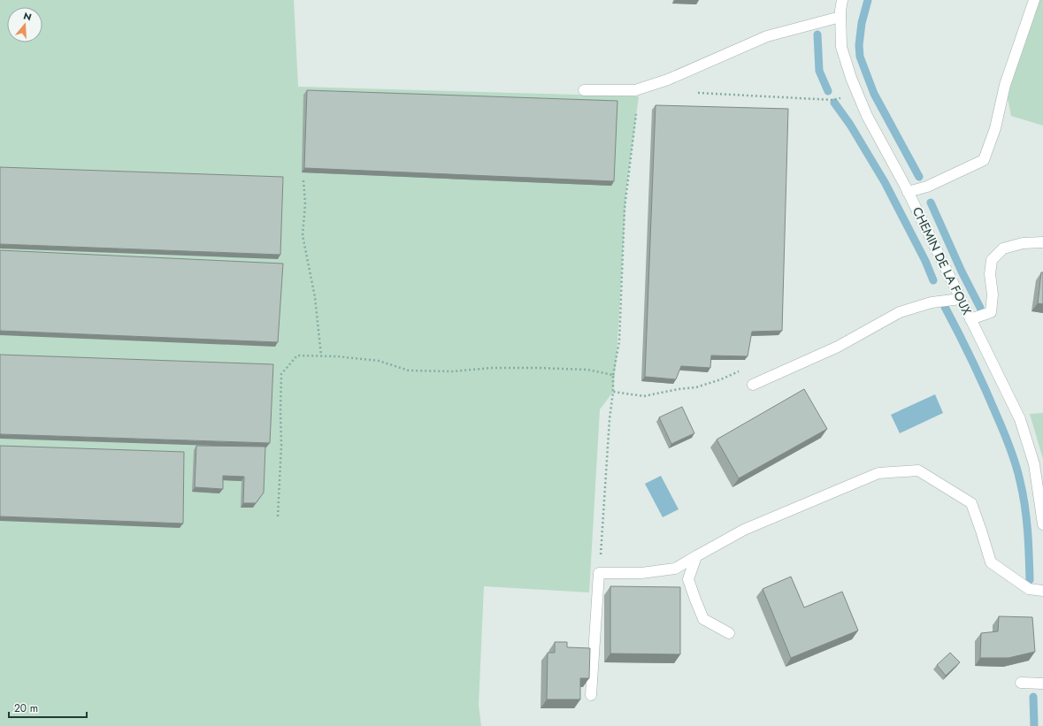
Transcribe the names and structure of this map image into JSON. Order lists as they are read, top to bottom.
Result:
{
  "streets": {
    "street": ["CHEMIN DE LA FOUX"]
  },
  "scale_bar": "20 m",
  "north": "top"
}
